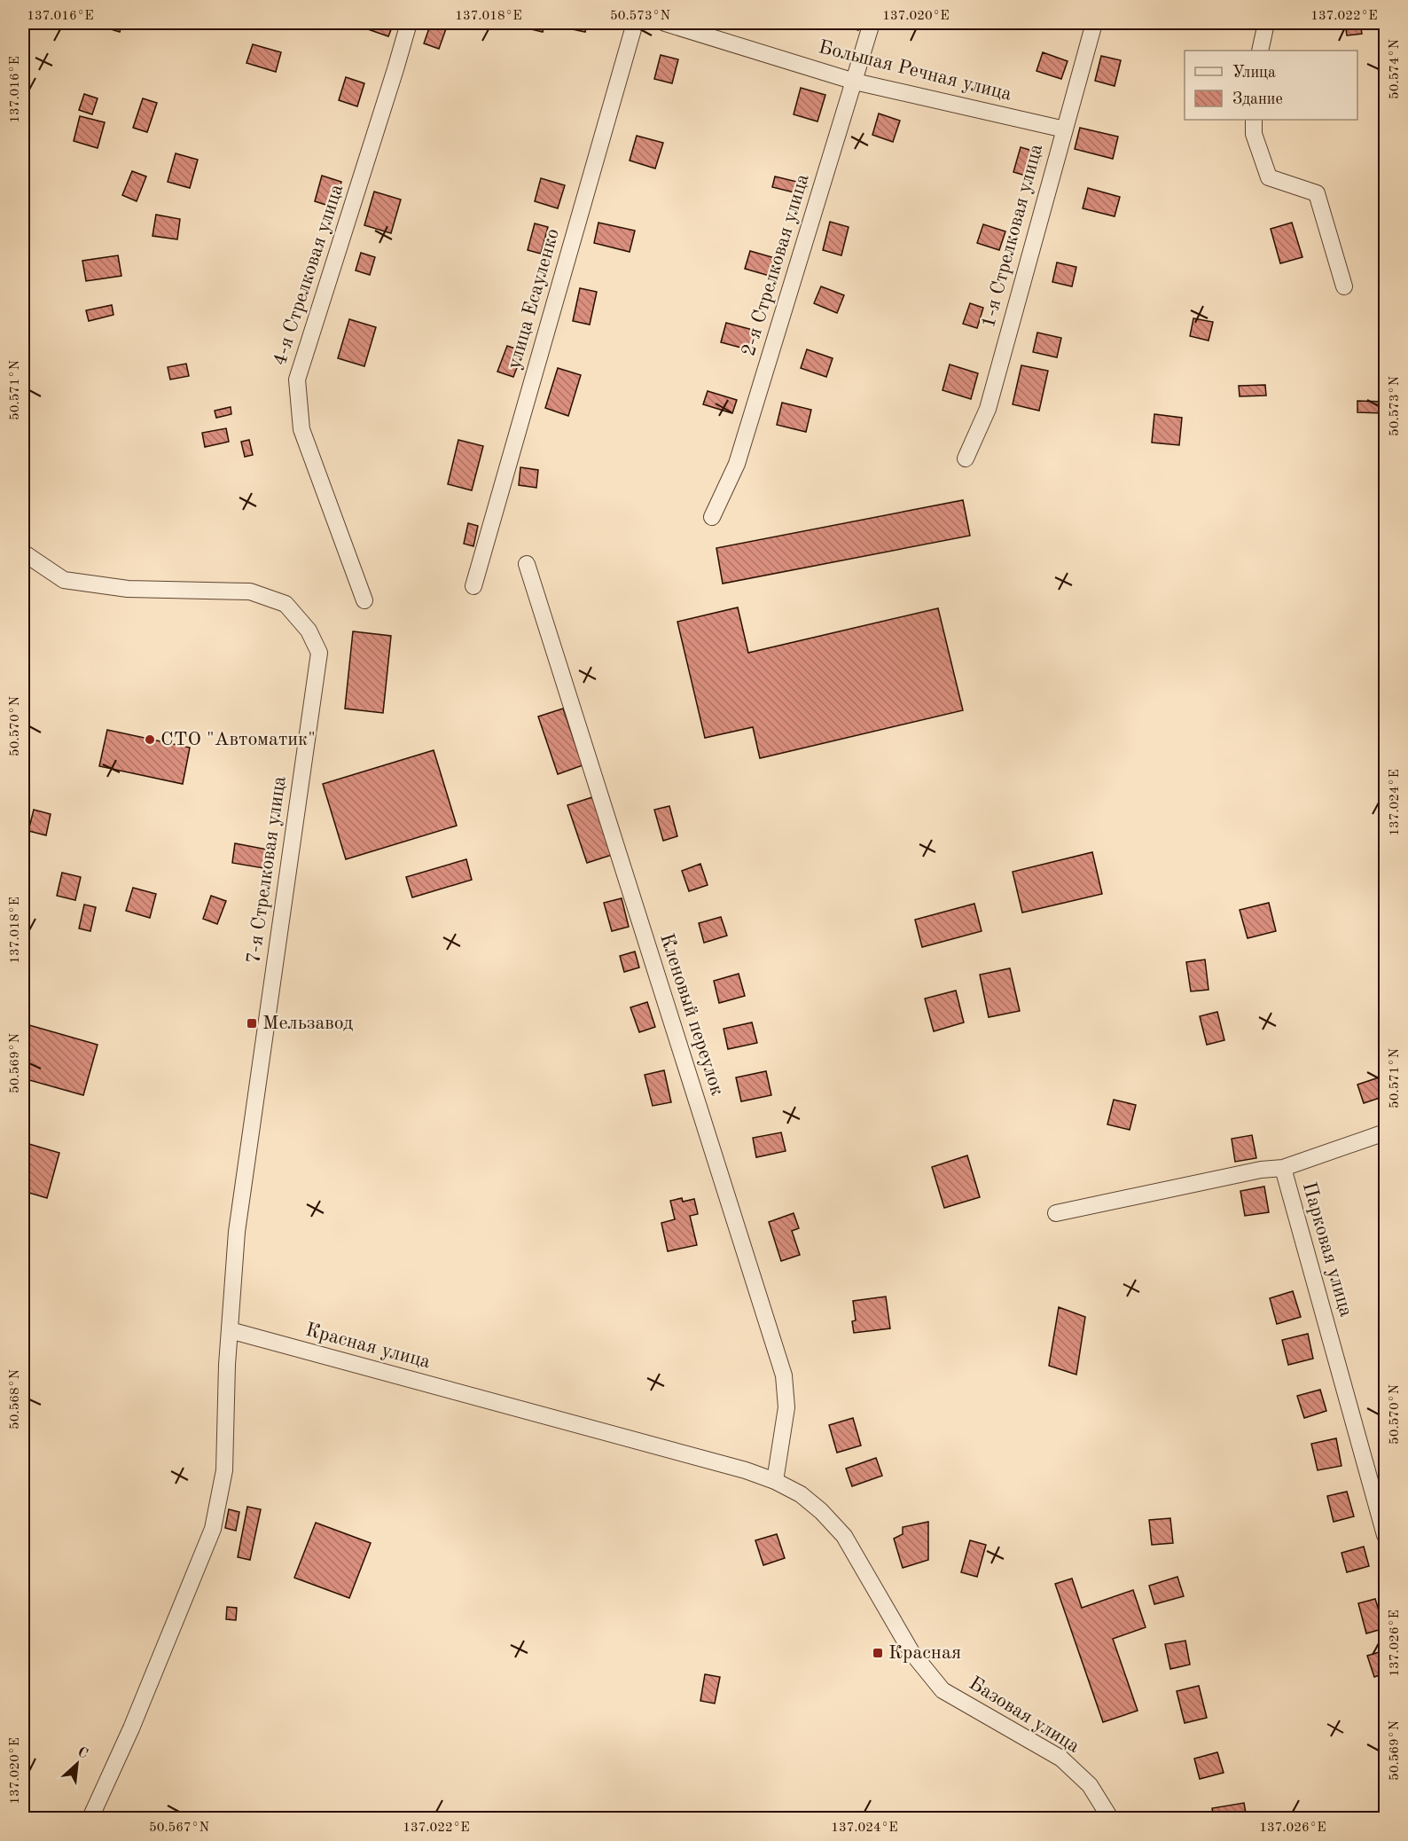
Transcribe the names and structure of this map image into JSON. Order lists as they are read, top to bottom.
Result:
{
  "streets": {
    "street": [
      "Большая Речная улица",
      "1-я Стрелковая улица",
      "2-я Стрелковая улица",
      "4-я Стрелковая улица",
      "улица Есауленко",
      "7-я Стрелковая улица",
      "Кленовый переулок",
      "Парковая улица",
      "Красная улица",
      "Базовая улица"
    ]
  },
  "crossings": [
    ["Большая Речная улица", "1-я Стрелковая улица"],
    ["Большая Речная улица", "2-я Стрелковая улица"],
    ["7-я Стрелковая улица", "Красная улица"],
    ["Кленовый переулок", "Красная улица"],
    ["Красная улица", "Базовая улица"]
  ],
  "places": {
    "other": ["СТО \"Автоматик\""],
    "transit": ["Мельзавод", "Красная"]
  },
  "legend": ["Улица", "Здание"],
  "north": "top right",
  "coordinates": [
    "137.016°E",
    "137.018°E",
    "50.573°N",
    "137.020°E",
    "137.022°E",
    "50.574°N",
    "50.571°N",
    "50.570°N",
    "137.024°E",
    "50.569°N",
    "50.568°N",
    "137.026°E",
    "50.567°N"
  ]
}
